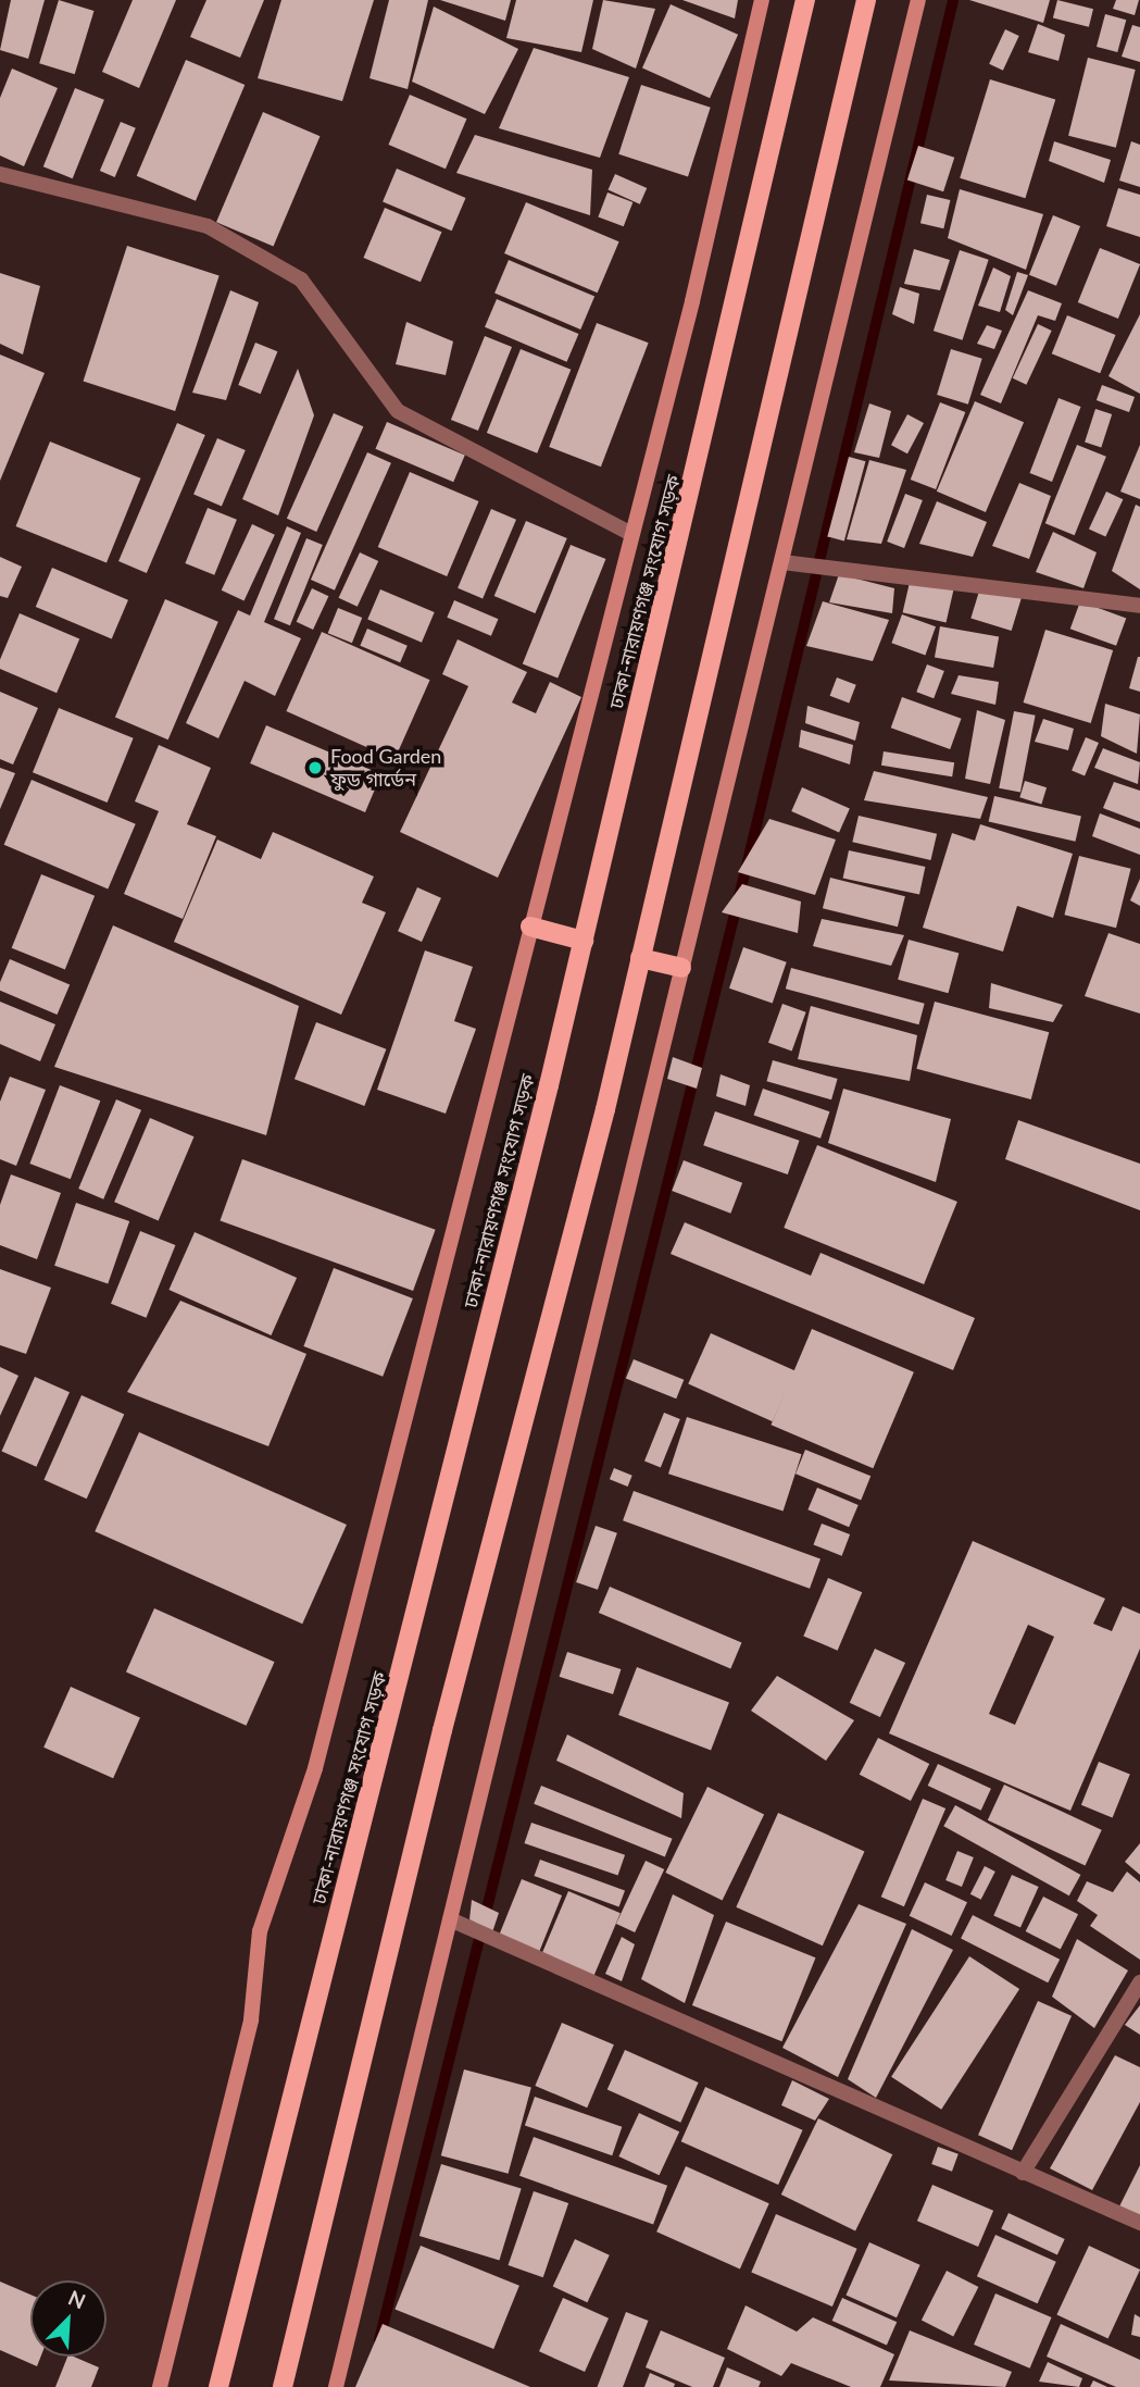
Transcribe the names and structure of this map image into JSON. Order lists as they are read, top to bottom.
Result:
{
  "streets": {
    "main road": ["ঢাকা-নারায়ণগঞ্জ সংযোগ সড়ক"]
  },
  "places": ["Food Garden ফুড গার্ডেন"],
  "north": "top right"
}
